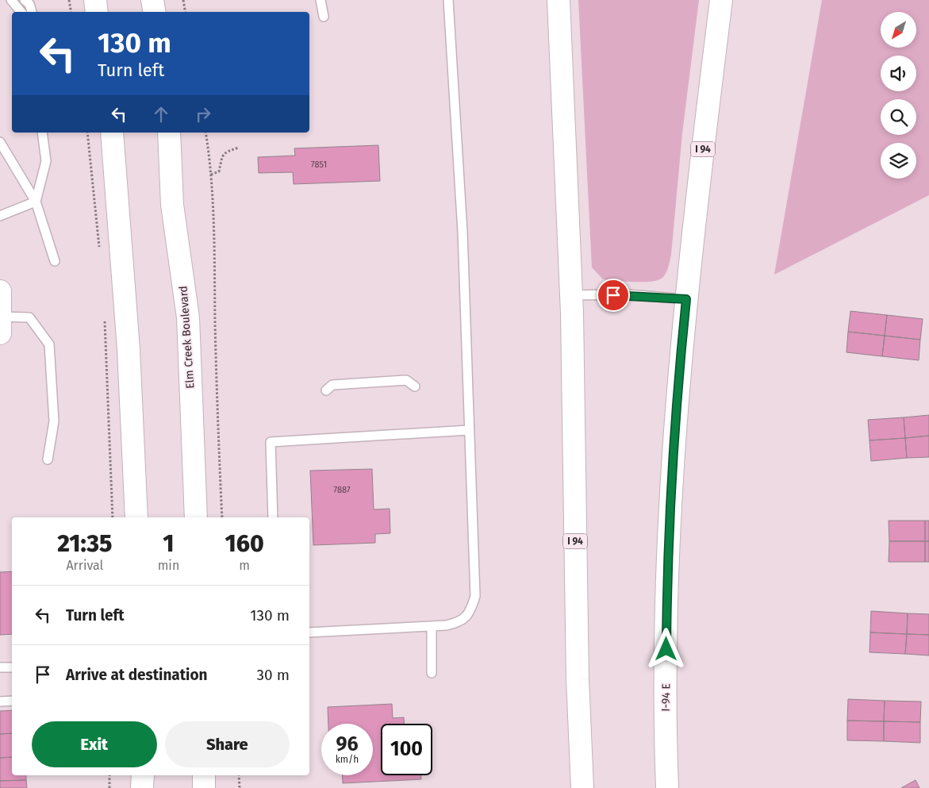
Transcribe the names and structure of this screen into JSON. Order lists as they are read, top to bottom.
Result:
{
  "streets": {
    "main road": ["I 94", "Elm Creek Boulevard", "I-94 E"]
  },
  "crossings": [
    ["I 94", "I-94 E"]
  ],
  "house_numbers": ["7851", "7887"],
  "north": "bottom left",
  "page": {
    "turn": ["130 m", "Turn left"],
    "eta": [
      "21:35",
      "Arrival",
      "1",
      "min",
      "160",
      "m"
    ],
    "list": [
      {
        "name": "Turn left",
        "value": "130 m"
      },
      {
        "name": "Arrive at destination",
        "value": "30 m"
      }
    ],
    "buttons": ["Exit", "Share"],
    "speed": "96 km/h",
    "limit": "100"
  }
}
